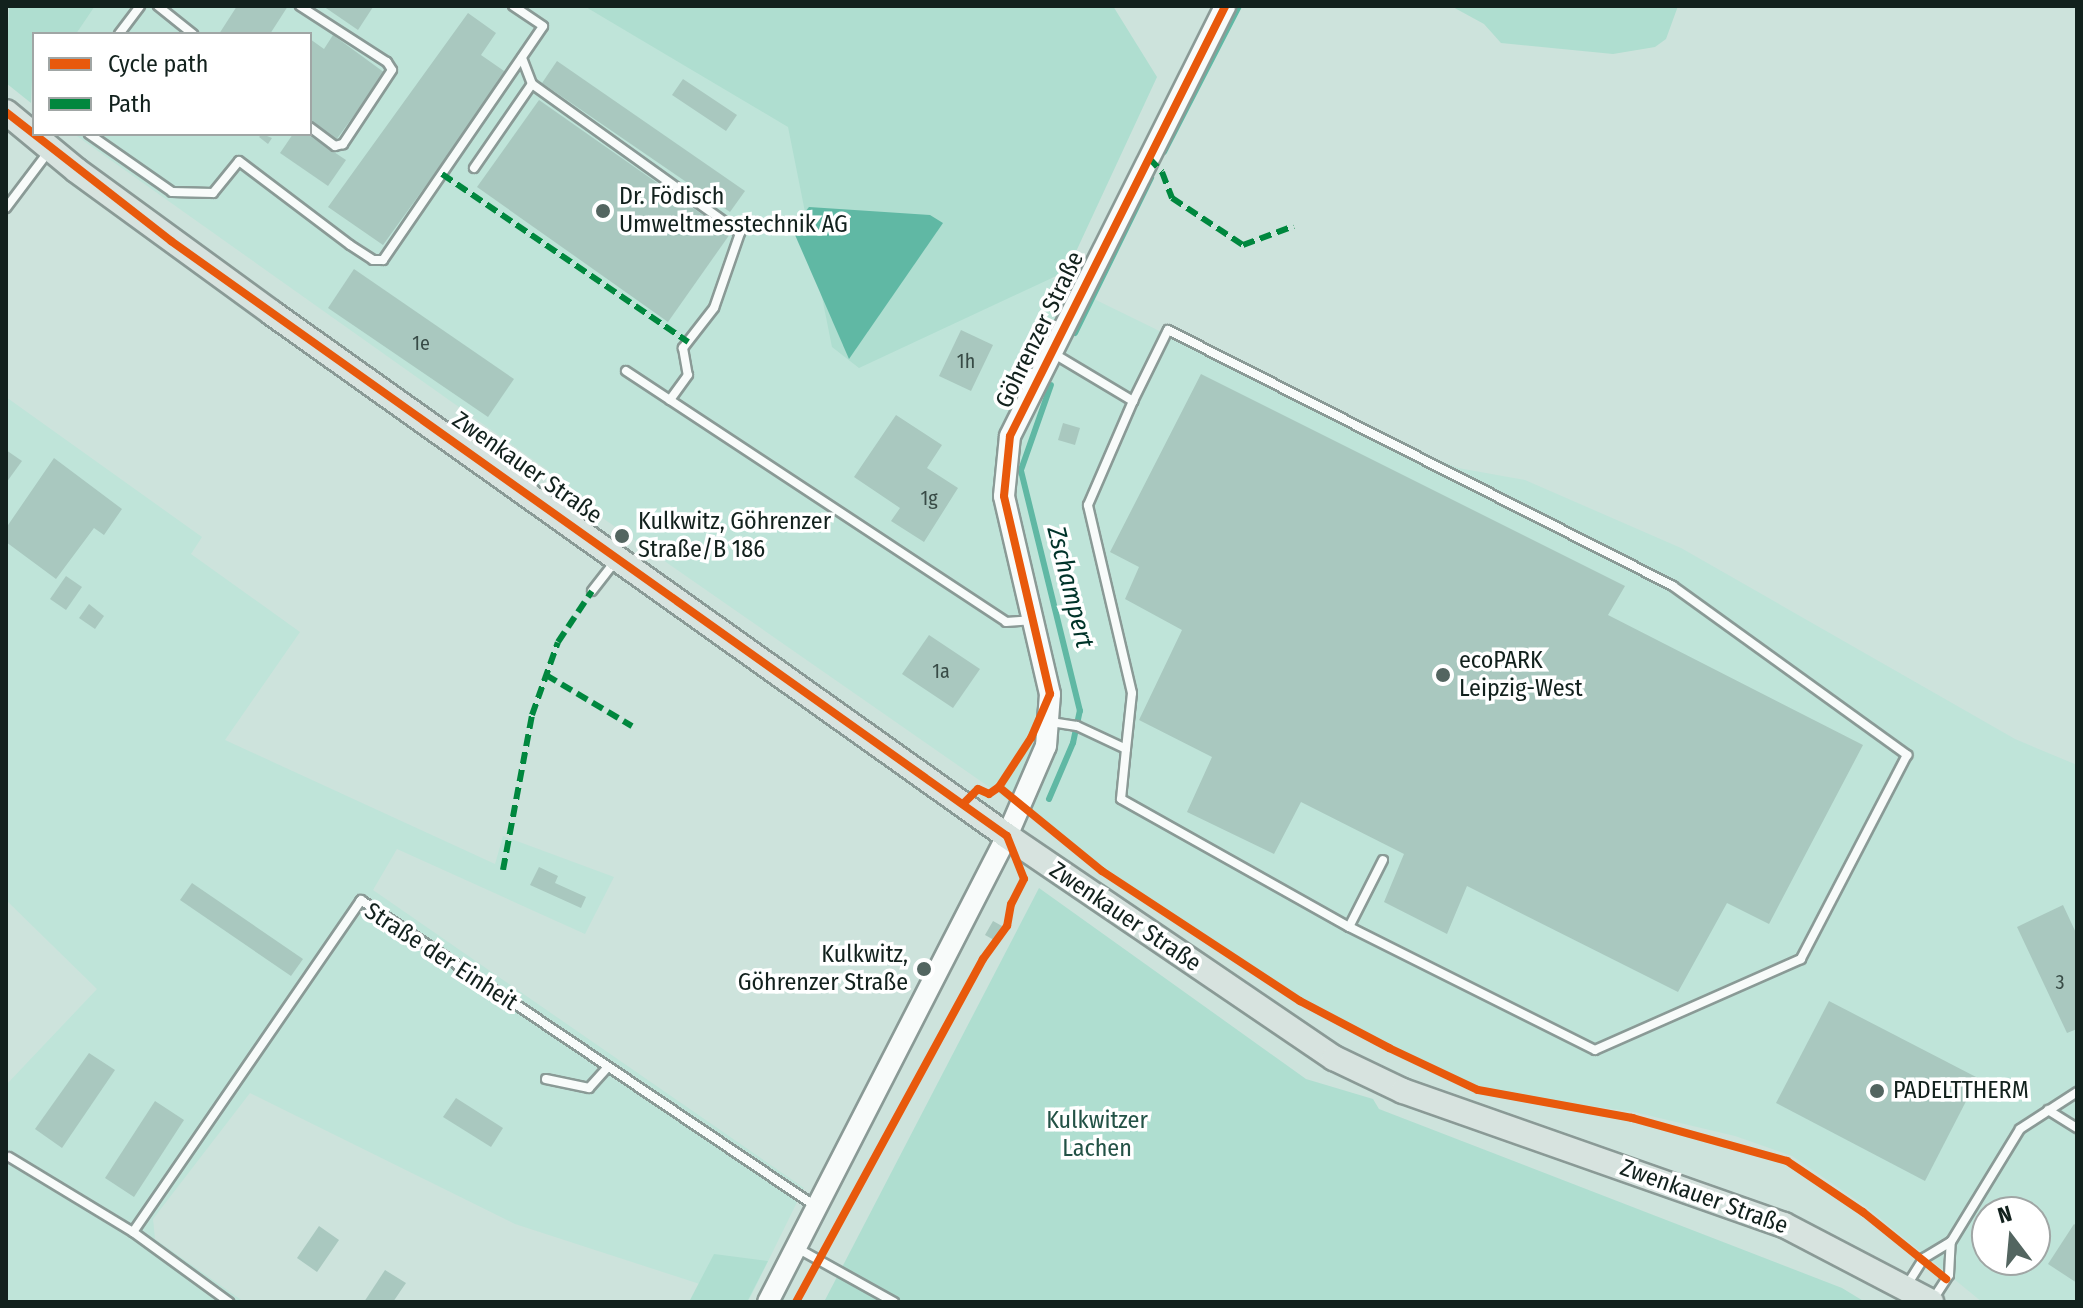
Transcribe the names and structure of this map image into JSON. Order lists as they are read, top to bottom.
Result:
{
  "streets": {
    "main road": ["Zwenkauer Straße"],
    "street": ["Göhrenzer Straße"],
    "lane": ["Straße der Einheit"]
  },
  "crossings": [
    ["Göhrenzer Straße", "Zwenkauer Straße"]
  ],
  "water": ["Zschampert"],
  "parks": ["Kulkwitzer Lachen"],
  "places": [
    "Dr. Födisch Umweltmesstechnik AG",
    "Kulkwitz, Göhrenzer Straße/B 186",
    "ecoPARK Leipzig-West",
    "Kulkwitz, Göhrenzer Straße",
    "PADELTTHERM"
  ],
  "house_numbers": [
    "1e",
    "1h",
    "1g",
    "1a",
    "3"
  ],
  "legend": ["Cycle path", "Path"],
  "north": "top"
}
